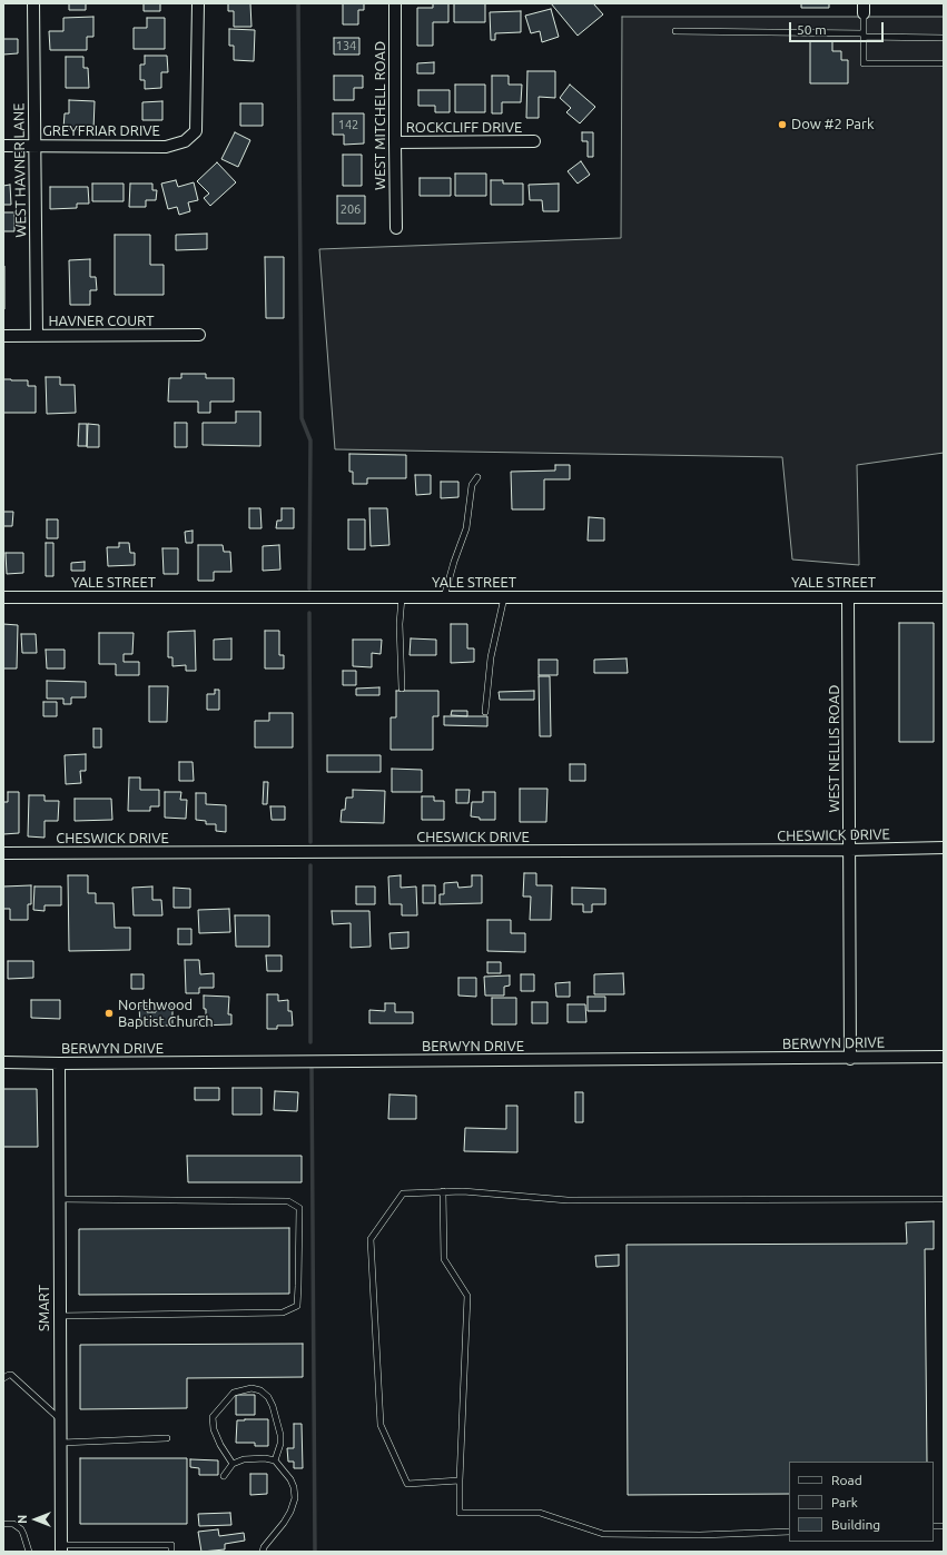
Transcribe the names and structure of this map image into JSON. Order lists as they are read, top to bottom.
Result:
{
  "streets": {
    "street": [
      "WEST MITCHELL ROAD",
      "ROCKCLIFF DRIVE",
      "GREYFRIAR DRIVE",
      "WEST HAVNER LANE",
      "HAVNER COURT",
      "YALE STREET",
      "WEST NELLIS ROAD",
      "CHESWICK DRIVE",
      "BERWYN DRIVE",
      "SMART"
    ]
  },
  "crossings": [
    ["WEST MITCHELL ROAD", "ROCKCLIFF DRIVE"],
    ["GREYFRIAR DRIVE", "WEST HAVNER LANE"],
    ["WEST HAVNER LANE", "HAVNER COURT"],
    ["YALE STREET", "WEST NELLIS ROAD"],
    ["WEST NELLIS ROAD", "CHESWICK DRIVE"],
    ["WEST NELLIS ROAD", "BERWYN DRIVE"],
    ["BERWYN DRIVE", "SMART"]
  ],
  "places": ["Dow #2 Park", "Northwood Baptist Church"],
  "house_numbers": ["134", "142", "206"],
  "legend": ["Road", "Park", "Building"],
  "scale_bar": "50 m",
  "north": "left"
}
